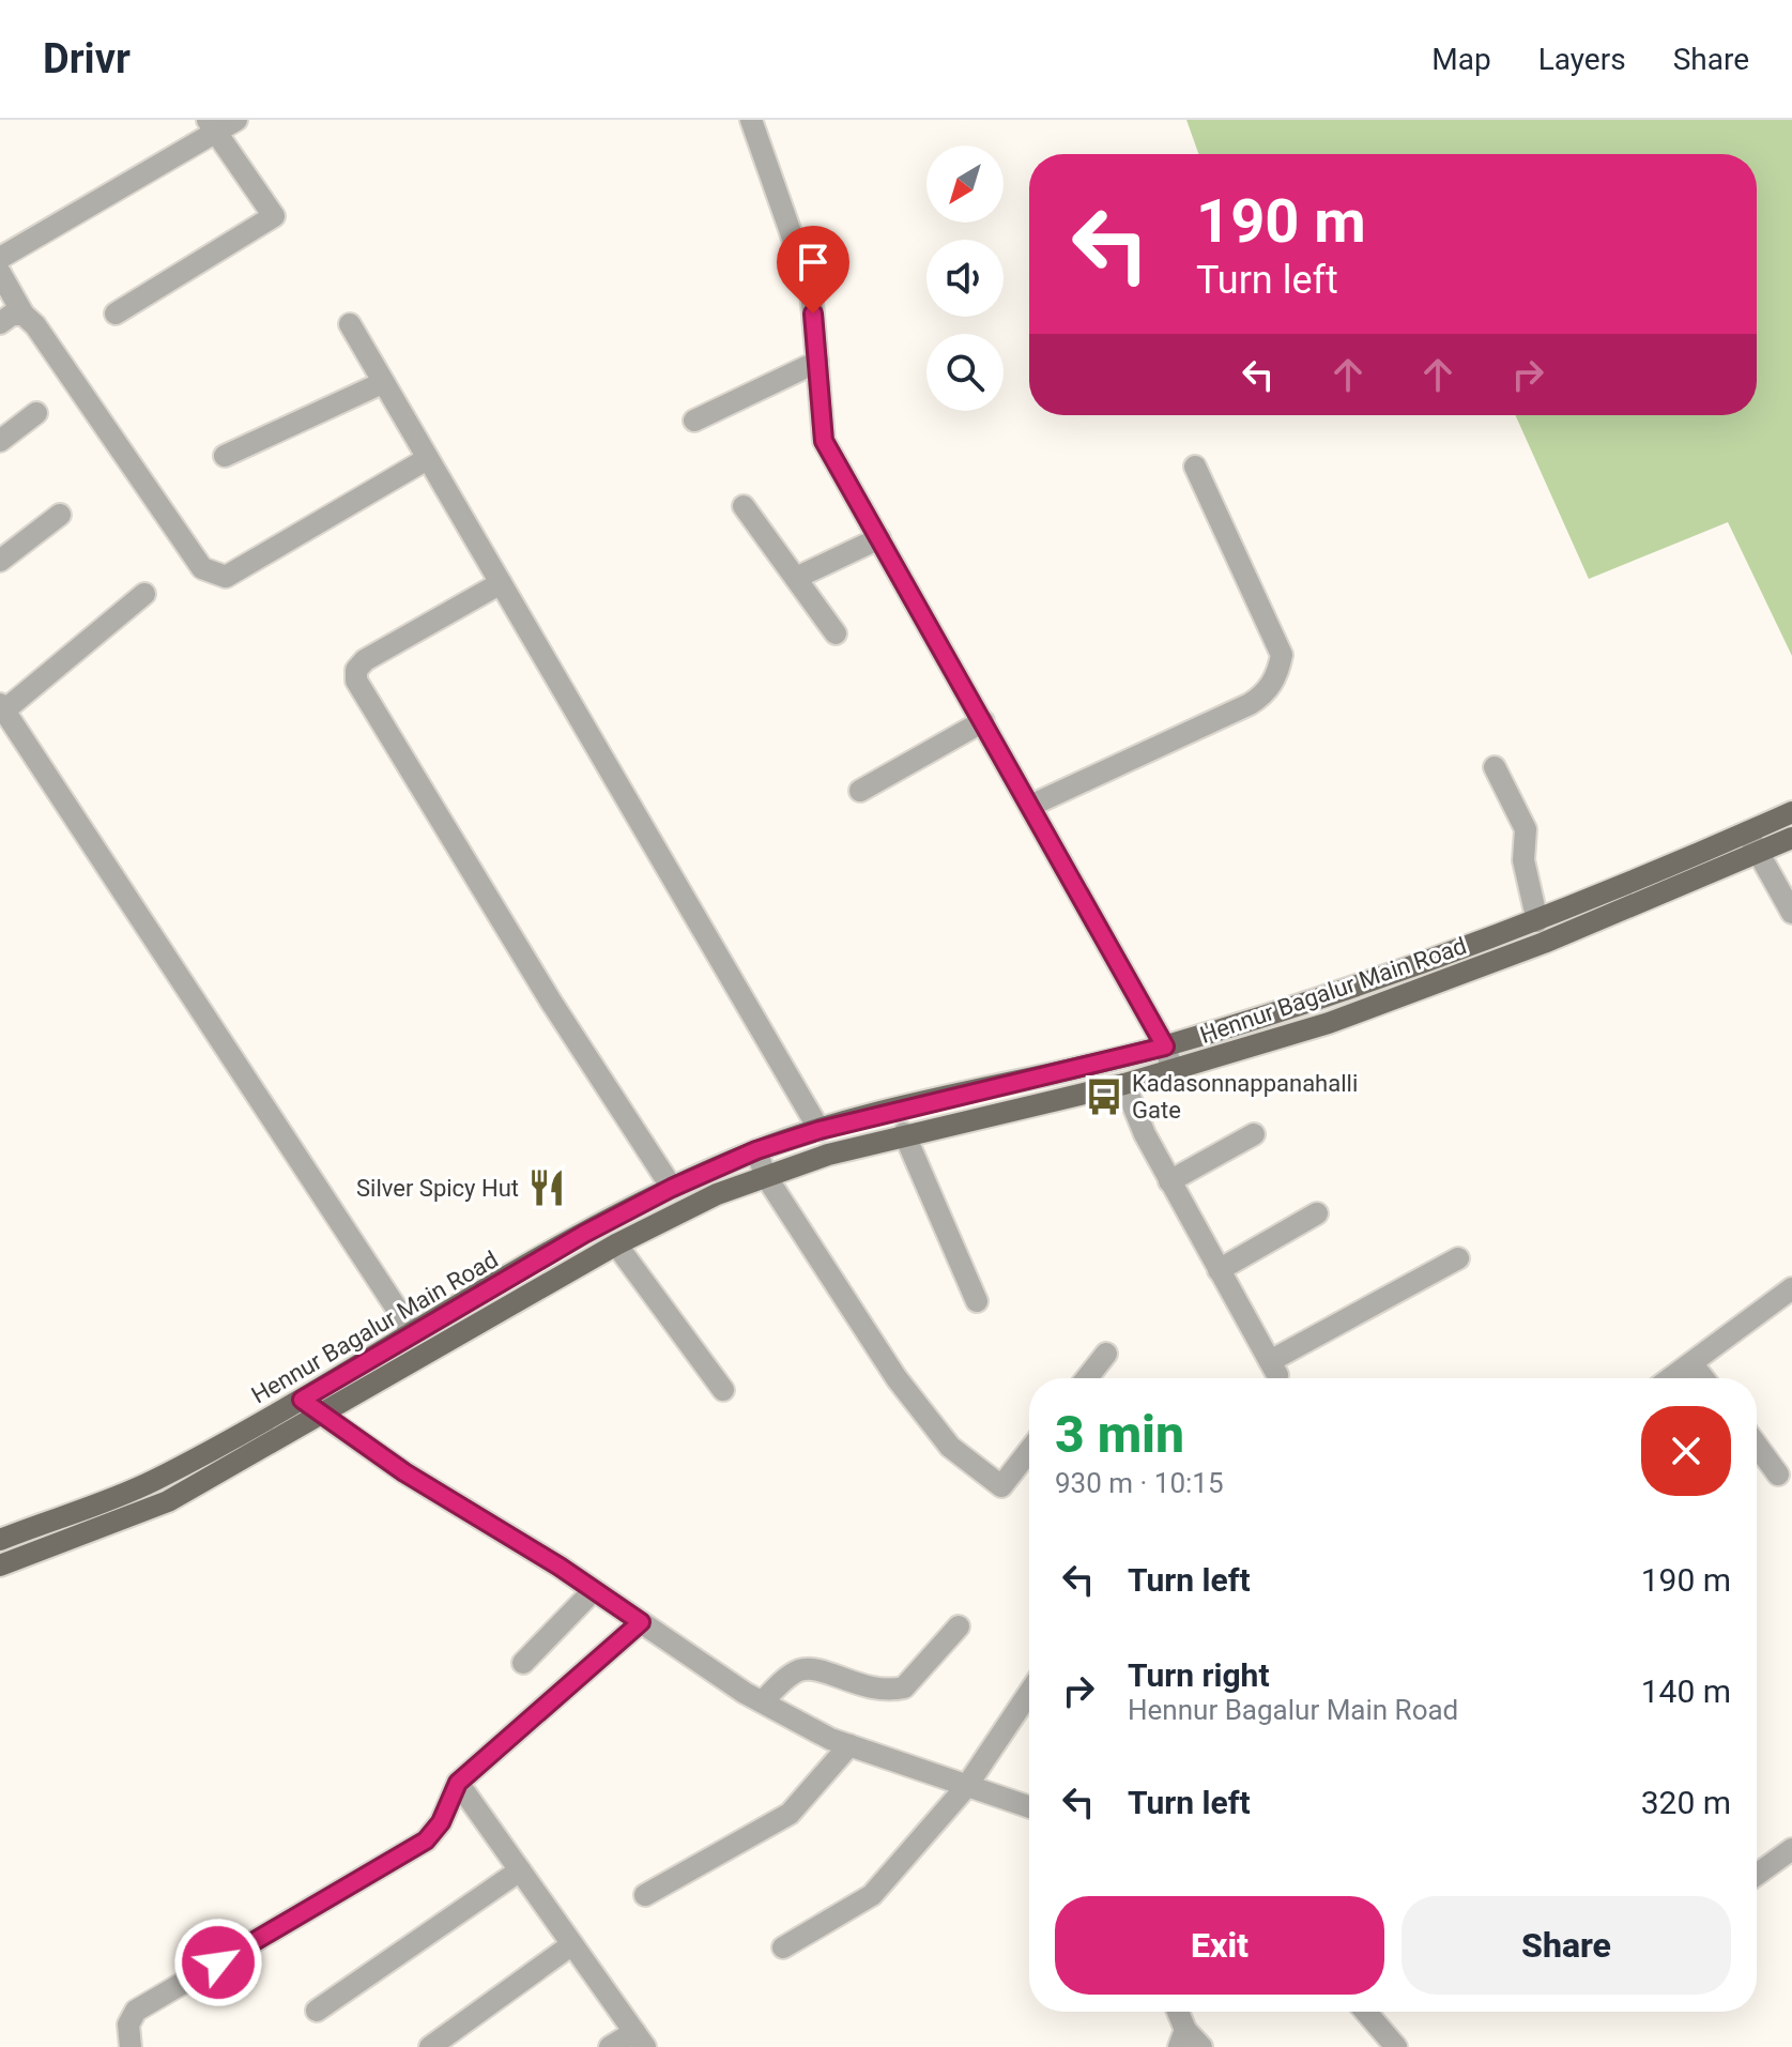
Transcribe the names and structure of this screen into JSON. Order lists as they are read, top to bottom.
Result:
{
  "streets": {
    "main road": ["Hennur Bagalur Main Road"]
  },
  "places": {
    "bus stop": ["Kadasonnappanahalli Gate"],
    "restaurant": ["Silver Spicy Hut"]
  },
  "north": "bottom left",
  "page": {
    "header": "Drivr",
    "nav": ["Map", "Layers", "Share"],
    "turn": ["190 m", "Turn left"],
    "heading": ["3 min", "930 m · 10:15"],
    "list": [
      {
        "name": "Turn left",
        "value": "190 m"
      },
      {
        "name": "Turn right",
        "note": "Hennur Bagalur Main Road",
        "value": "140 m"
      },
      {
        "name": "Turn left",
        "value": "320 m"
      }
    ],
    "buttons": ["Exit", "Share"]
  }
}
